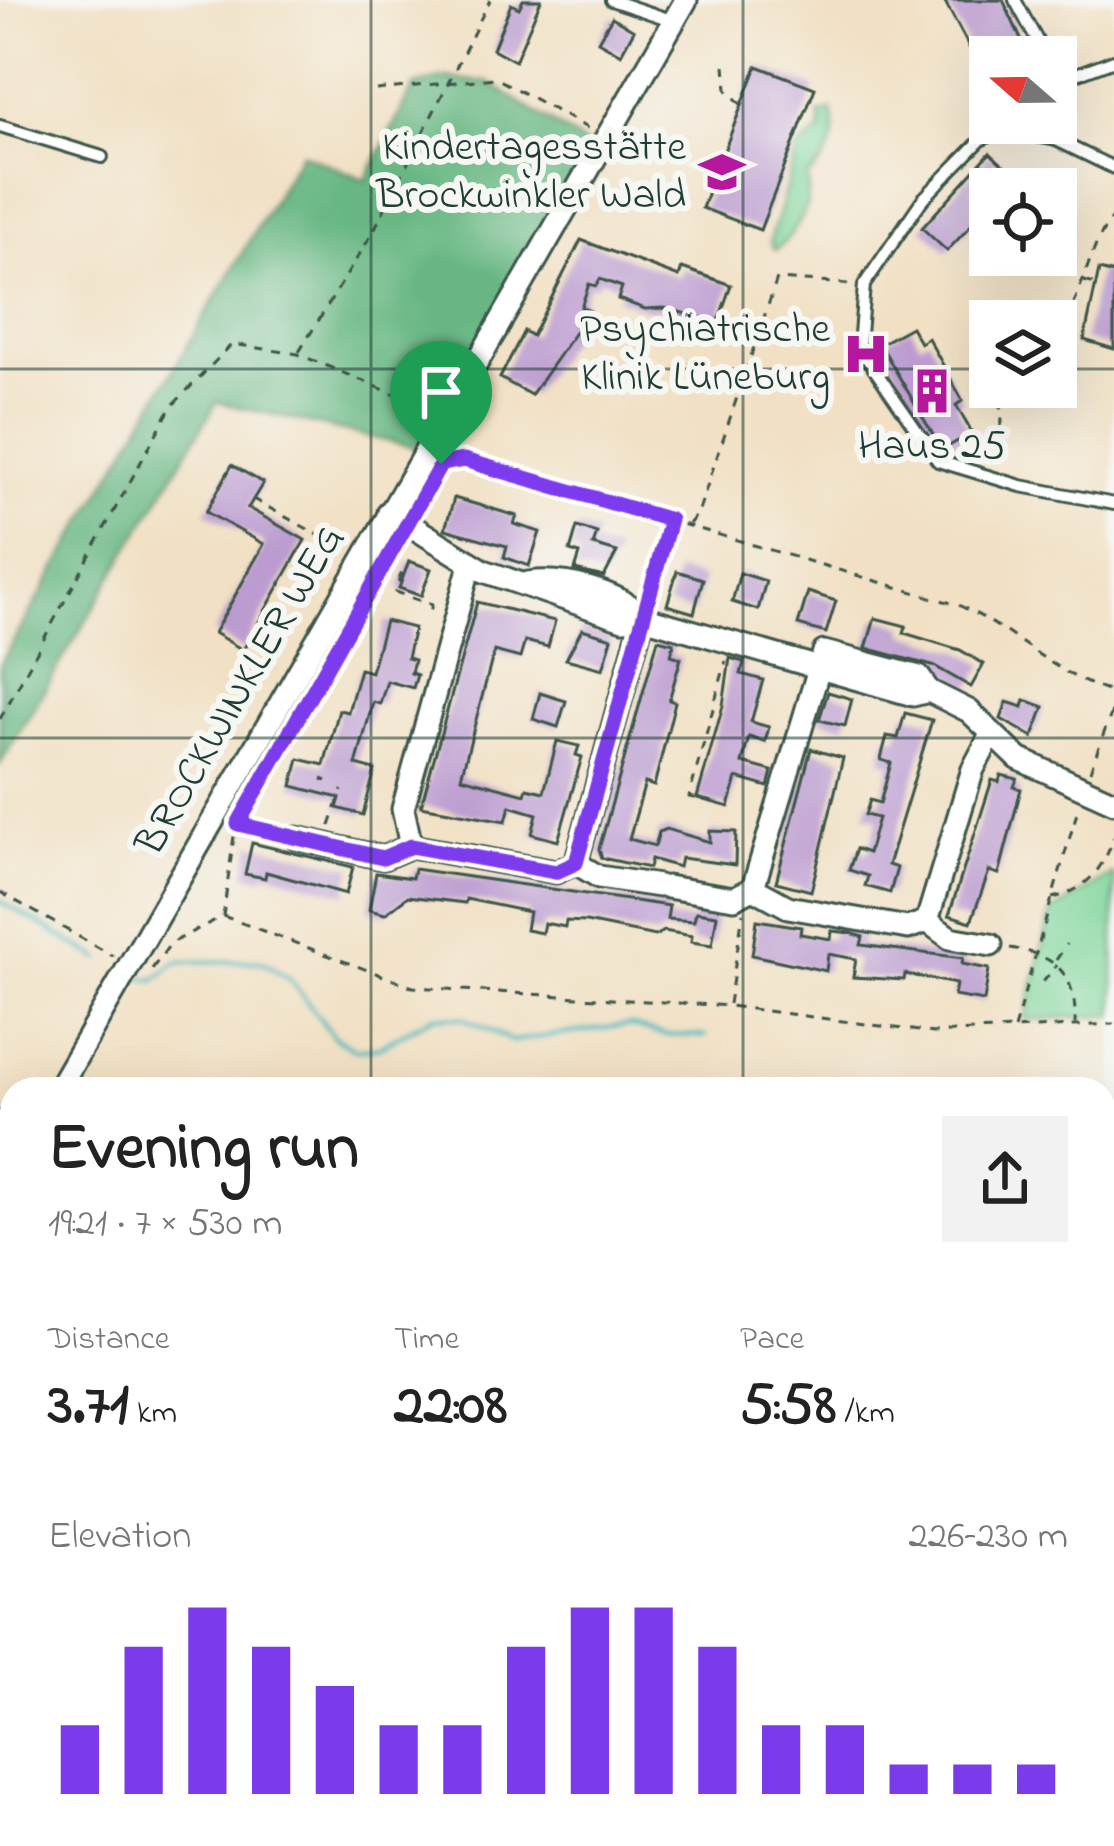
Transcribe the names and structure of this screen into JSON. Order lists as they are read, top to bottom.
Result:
{
  "streets": {
    "street": ["BROCKWINKLER WEG"]
  },
  "places": {
    "school or university": ["Kindertagesstätte Brockwinkler Wald"],
    "hospital": ["Psychiatrische Klinik Lüneburg"],
    "building": ["Haus 25"]
  },
  "north": "left",
  "page": {
    "heading": ["Evening run", "19:21 · 7 × 530 m"],
    "stats": [
      ["Distance", "3.71 km"],
      ["Time", "22:08"],
      ["Pace", "5:58 /km"]
    ],
    "chart": ["Elevation", "226–230 m"]
  }
}
